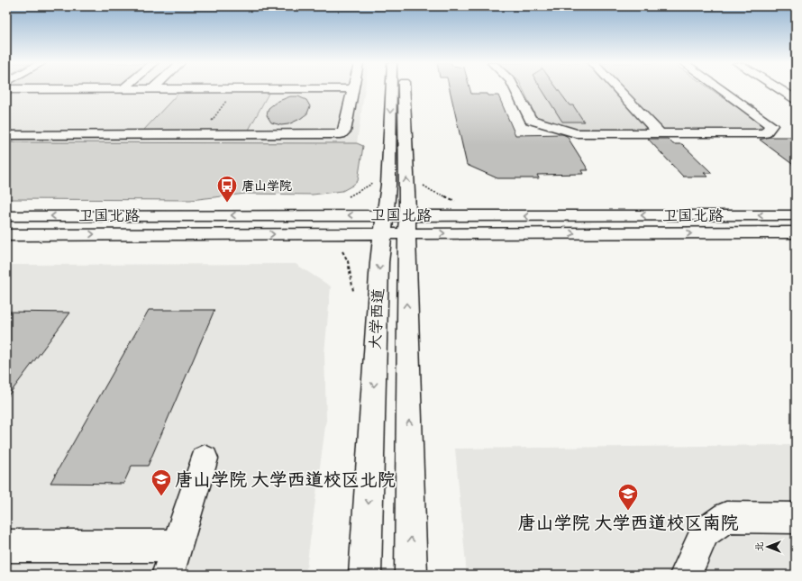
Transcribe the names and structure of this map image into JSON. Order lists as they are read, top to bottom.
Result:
{
  "streets": {
    "main road": ["卫国北路", "大学西道"]
  },
  "crossings": [
    ["卫国北路", "大学西道"]
  ],
  "places": {
    "bus stop": ["唐山学院"],
    "school or university": ["唐山学院 大学西道校区北院", "唐山学院 大学西道校区南院"]
  },
  "north": "left"
}
